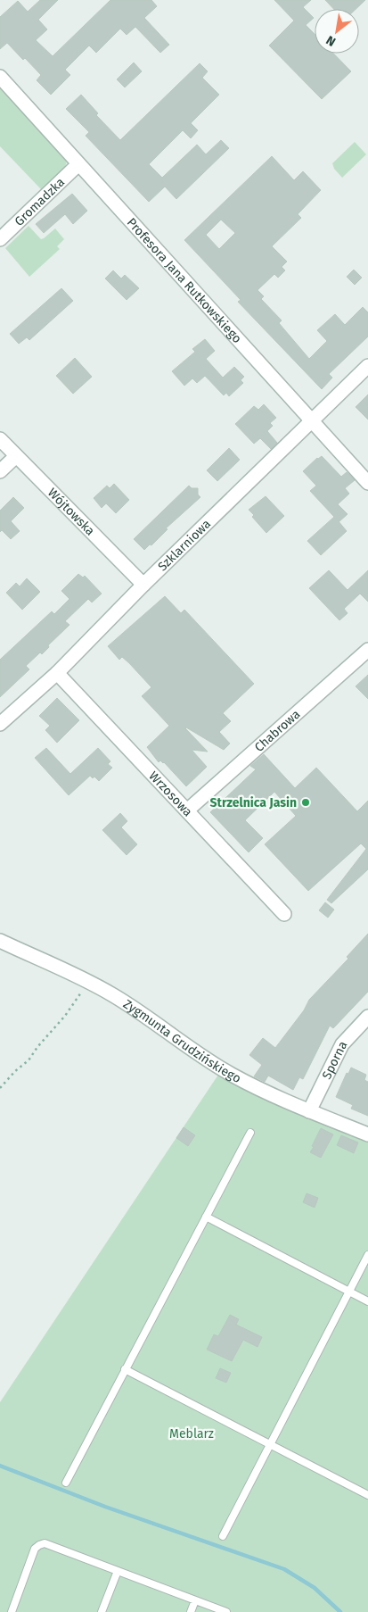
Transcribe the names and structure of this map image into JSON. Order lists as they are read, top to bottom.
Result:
{
  "streets": {
    "street": [
      "Gromadzka",
      "Profesora Jana Rutkowskiego",
      "Wójtowska",
      "Szklarniowa",
      "Chabrowa",
      "Wrzosowa",
      "Zygmunta Grudzińskiego",
      "Sporna"
    ]
  },
  "crossings": [
    ["Gromadzka", "Profesora Jana Rutkowskiego"],
    ["Profesora Jana Rutkowskiego", "Szklarniowa"],
    ["Wójtowska", "Szklarniowa"],
    ["Szklarniowa", "Wrzosowa"],
    ["Chabrowa", "Wrzosowa"],
    ["Zygmunta Grudzińskiego", "Sporna"]
  ],
  "parks": ["Meblarz"],
  "places": ["Strzelnica Jasin"],
  "north": "bottom left"
}
